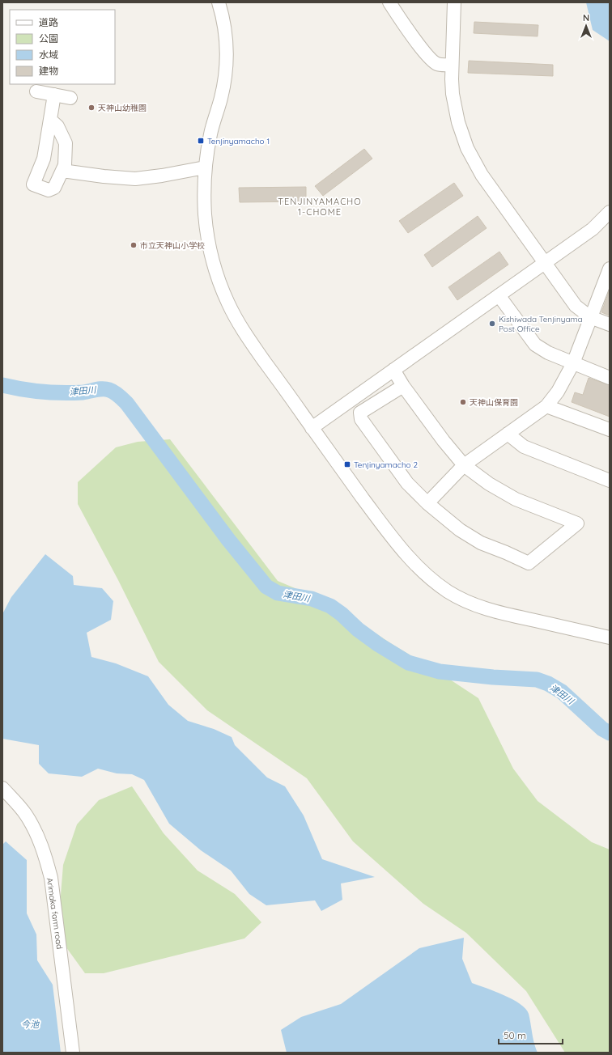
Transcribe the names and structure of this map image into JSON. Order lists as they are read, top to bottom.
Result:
{
  "streets": {
    "street": ["Arimaka farm road"]
  },
  "districts": ["TENJINYAMACHO 1-CHOME"],
  "water": ["津田川", "今池"],
  "places": {
    "other": [
      "天神山幼稚園",
      "市立天神山小学校",
      "Kishiwada Tenjinyama Post Office",
      "天神山保育園"
    ],
    "transit": ["Tenjinyamacho 1", "Tenjinyamacho 2"]
  },
  "legend": [
    "道路",
    "公園",
    "水域",
    "建物"
  ],
  "scale_bar": "50 m",
  "north": "top"
}
